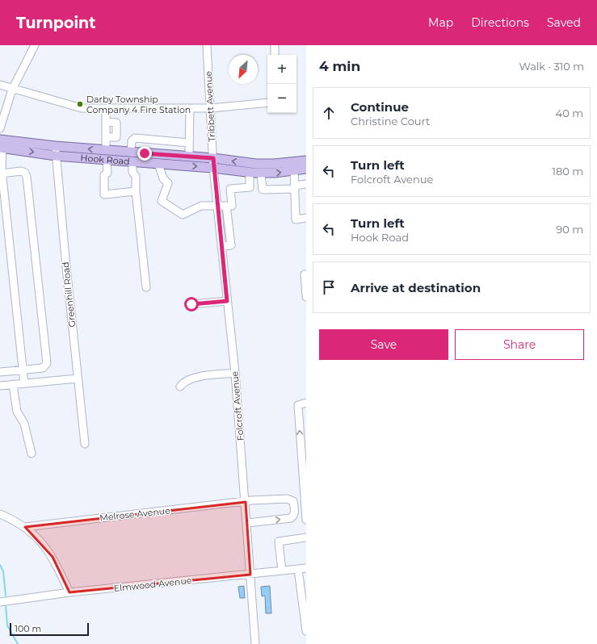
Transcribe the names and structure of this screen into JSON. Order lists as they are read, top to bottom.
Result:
{
  "streets": {
    "main road": ["Hook Road"],
    "street": [
      "Tribbett Avenue",
      "Greenhill Road",
      "Folcroft Avenue",
      "Melrose Avenue",
      "Elmwood Avenue"
    ]
  },
  "crossings": [
    ["Tribbett Avenue", "Hook Road"],
    ["Tribbett Avenue", "Folcroft Avenue"],
    ["Hook Road", "Greenhill Road"],
    ["Hook Road", "Folcroft Avenue"],
    ["Folcroft Avenue", "Melrose Avenue"],
    ["Folcroft Avenue", "Elmwood Avenue"]
  ],
  "places": ["Darby Township Company 4 Fire Station"],
  "scale_bar": "100 m",
  "north": "bottom left",
  "page": {
    "header": "Turnpoint",
    "nav": ["Map", "Directions", "Saved"],
    "heading": ["4 min", "Walk · 310 m"],
    "map_buttons": ["+", "−"],
    "list": [
      ["Continue", "Christine Court", "40 m"],
      ["Turn left", "Folcroft Avenue", "180 m"],
      ["Turn left", "Hook Road", "90 m"],
      "Arrive at destination"
    ],
    "buttons": ["Save", "Share"],
    "scale": "100 m"
  }
}
